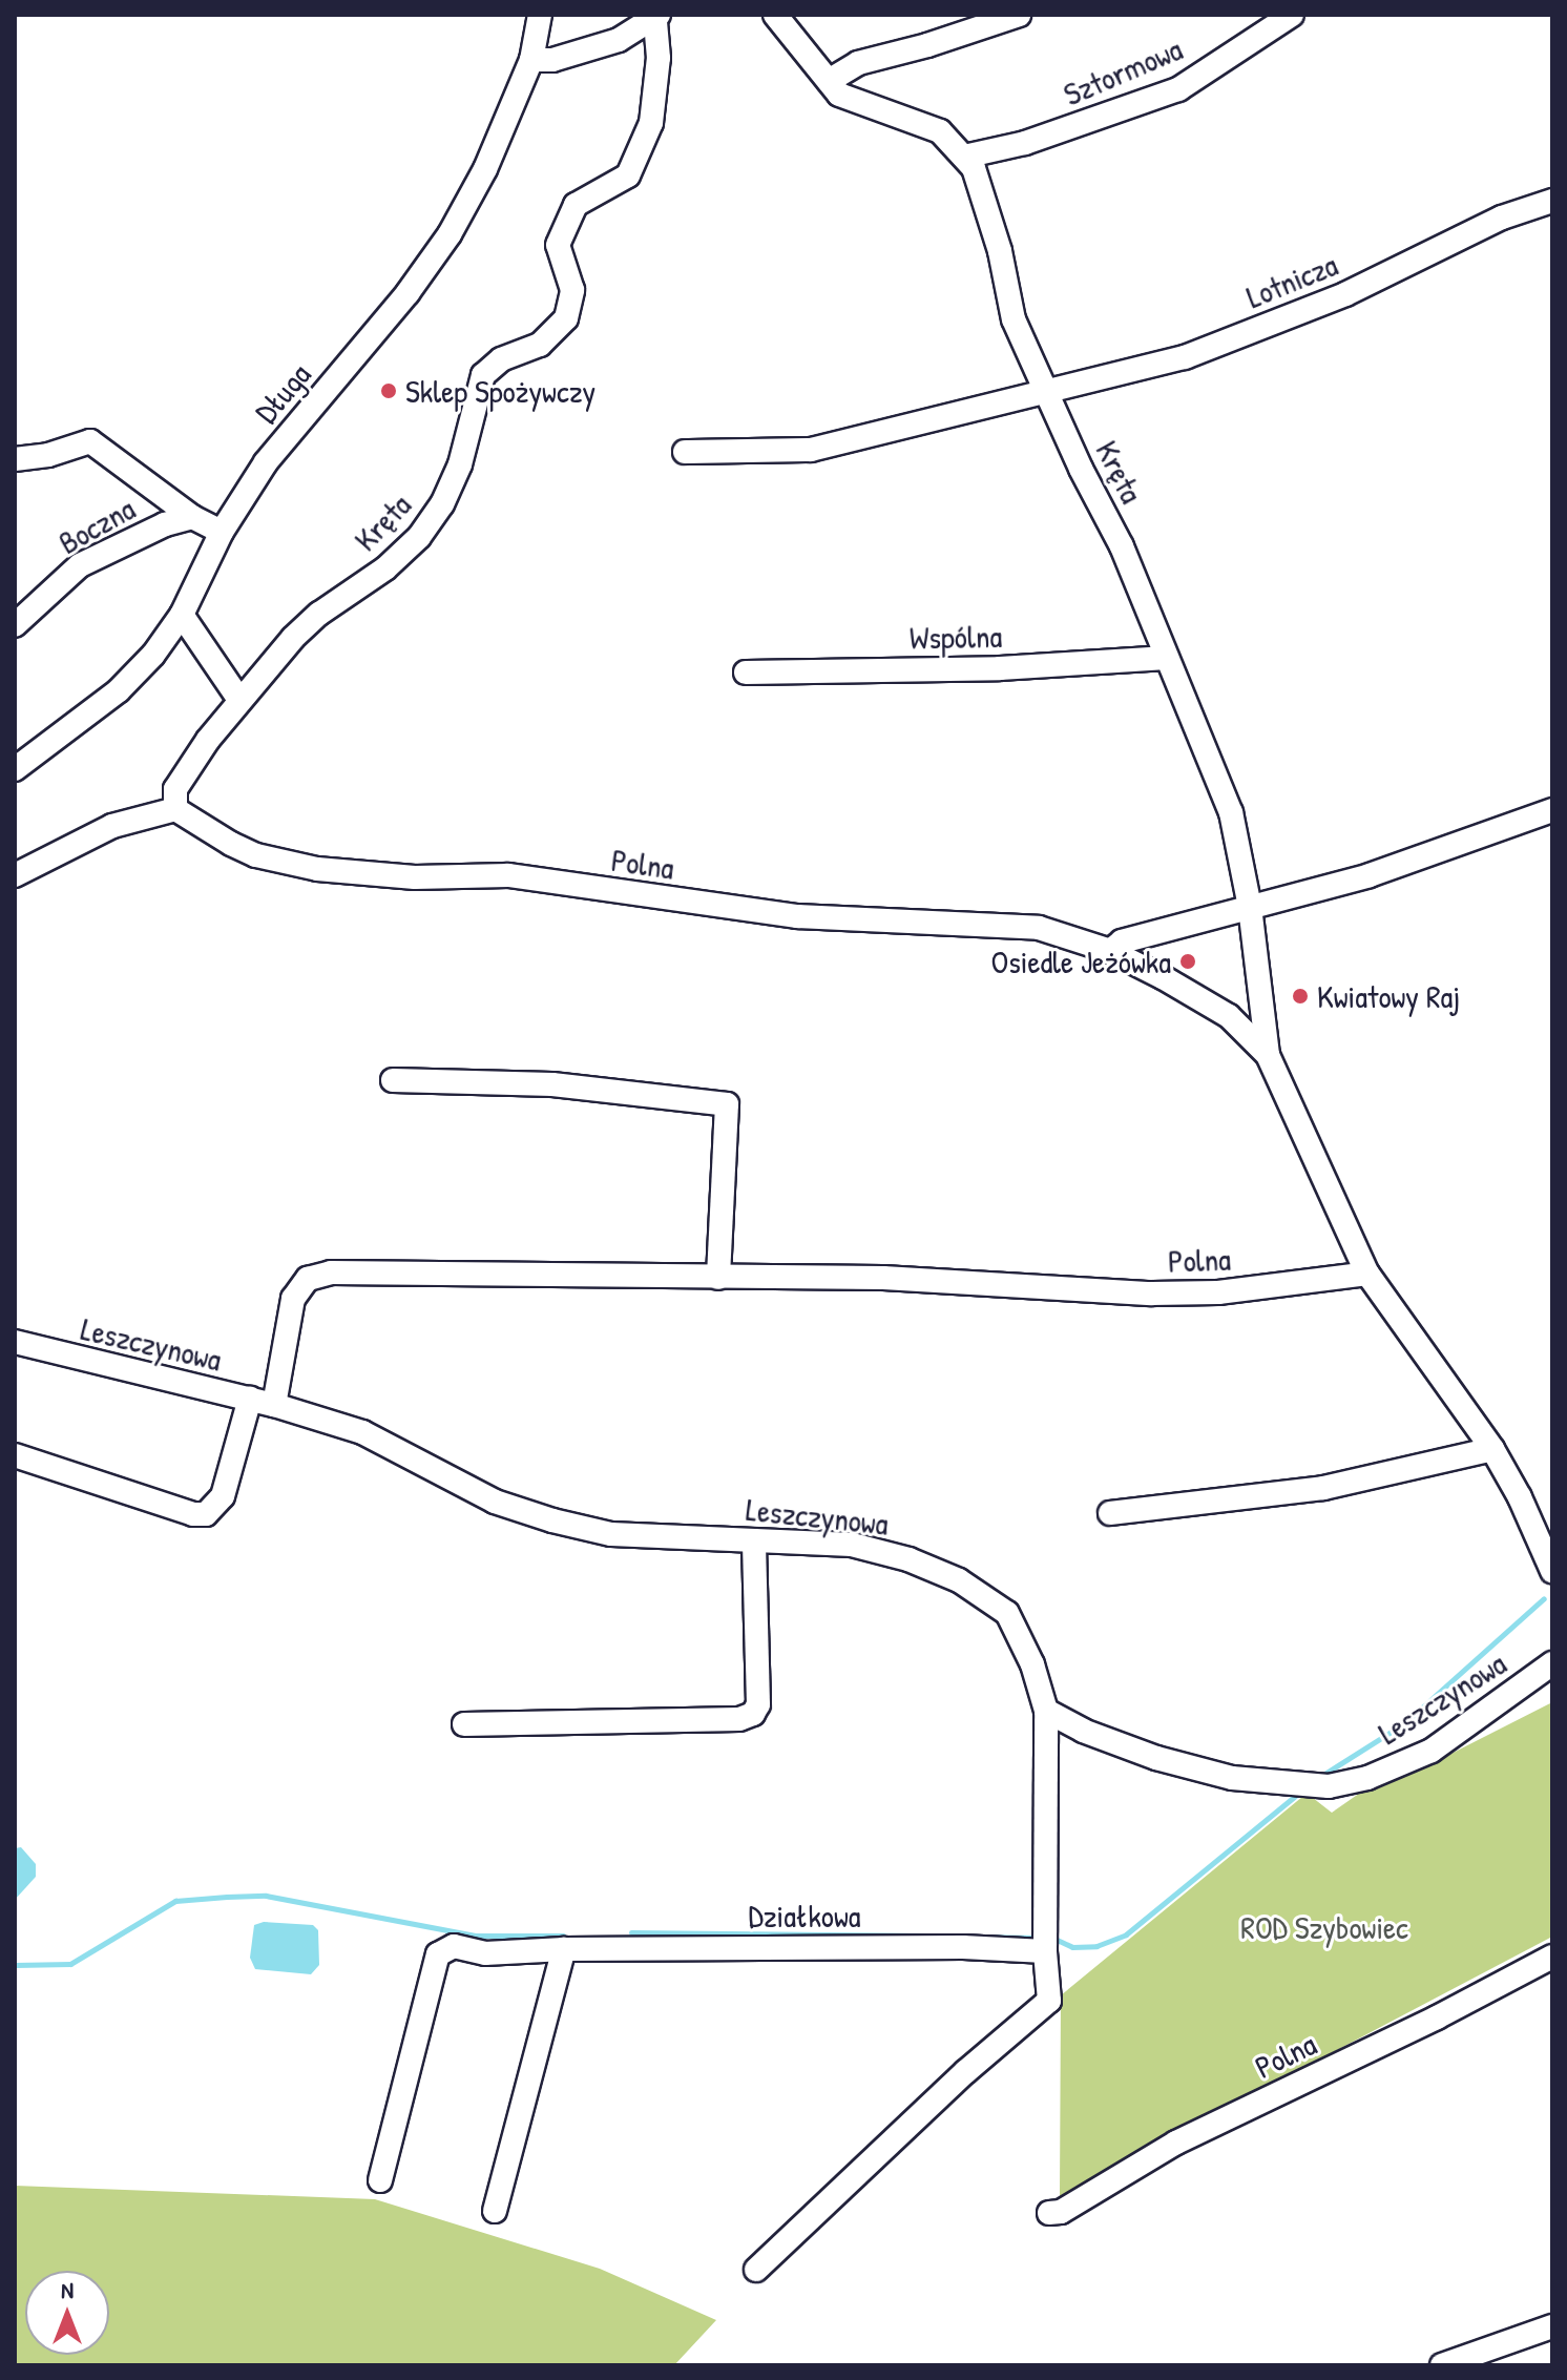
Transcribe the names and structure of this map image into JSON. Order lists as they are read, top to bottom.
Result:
{
  "streets": {
    "street": [
      "Sztormowa",
      "Lotnicza",
      "Długa",
      "Kręta",
      "Boczna",
      "Wspólna",
      "Polna",
      "Leszczynowa",
      "Działkowa"
    ]
  },
  "crossings": [
    ["Sztormowa", "Kręta"],
    ["Lotnicza", "Kręta"],
    ["Długa", "Kręta"],
    ["Kręta", "Wspólna"],
    ["Kręta", "Polna"]
  ],
  "parks": ["ROD Szybowiec"],
  "places": ["Sklep Spożywczy", "Osiedle Jeżówka", "Kwiatowy Raj"],
  "north": "top"
}
